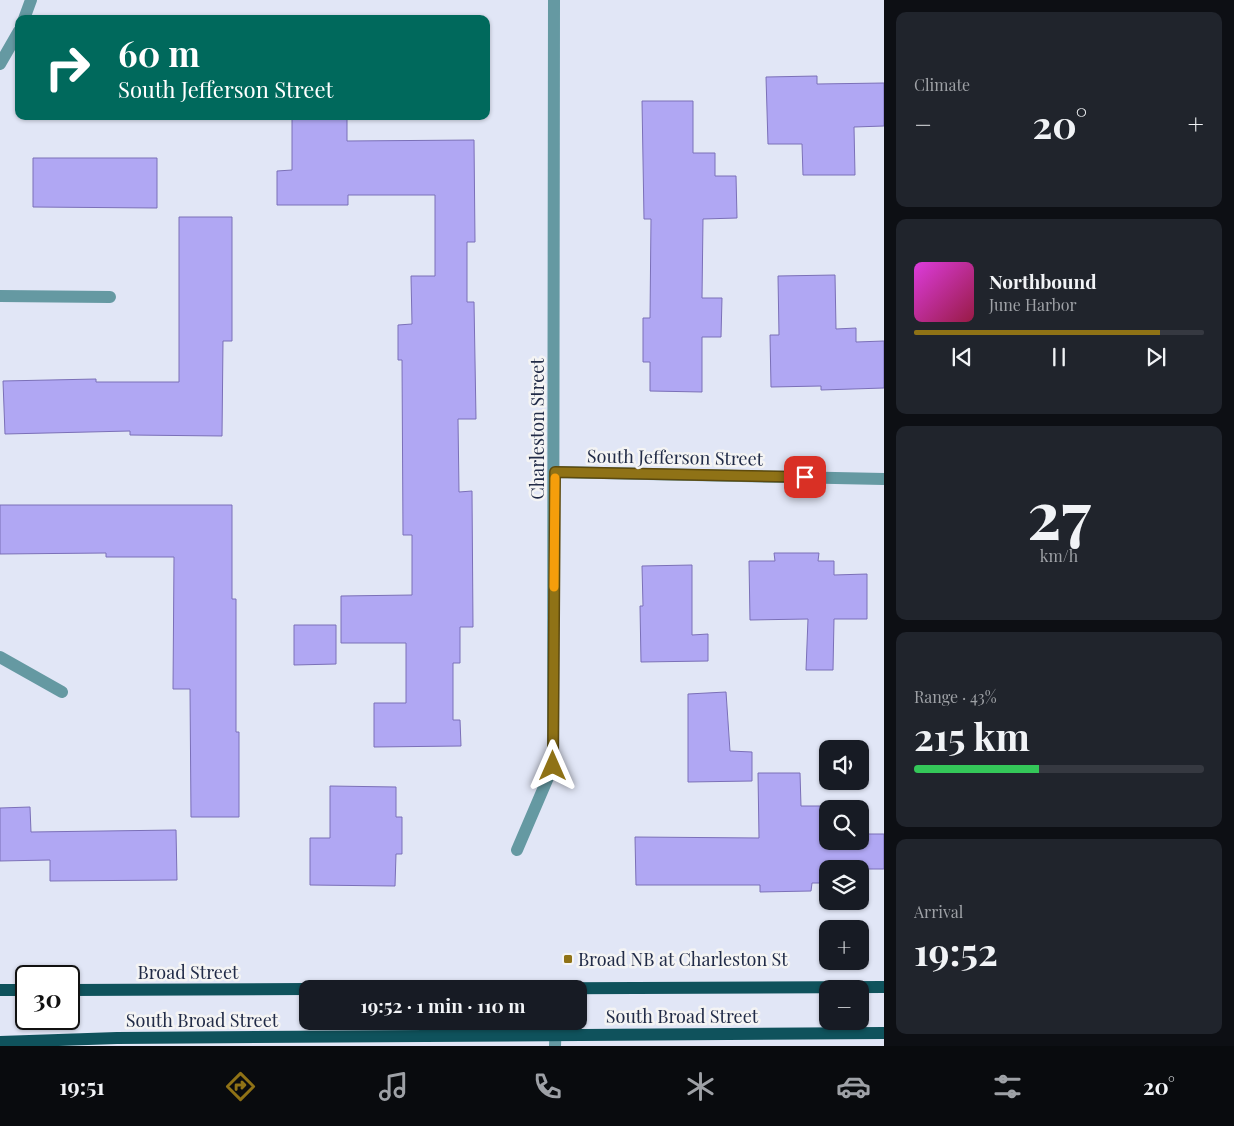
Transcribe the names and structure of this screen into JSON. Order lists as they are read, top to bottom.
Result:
{
  "streets": {
    "main road": ["Broad Street", "South Broad Street"],
    "street": ["Charleston Street", "South Jefferson Street"]
  },
  "crossings": [
    ["Charleston Street", "South Jefferson Street"]
  ],
  "places": {
    "transit": ["Broad NB at Charleston St"]
  },
  "page": {
    "tile": [
      "Climate",
      ["27", "km/h"],
      ["Range · 43%", "215 km"],
      ["Arrival", "19:52"]
    ],
    "turn": ["60 m", "South Jefferson Street"],
    "heat": ["−", "20°", "+"],
    "song": ["Northbound", "June Harbor"],
    "map_buttons": ["+", "−"],
    "limit": "30",
    "trip": "19:52 · 1 min · 110 m",
    "tabs": ["19:51", "20°"]
  }
}
